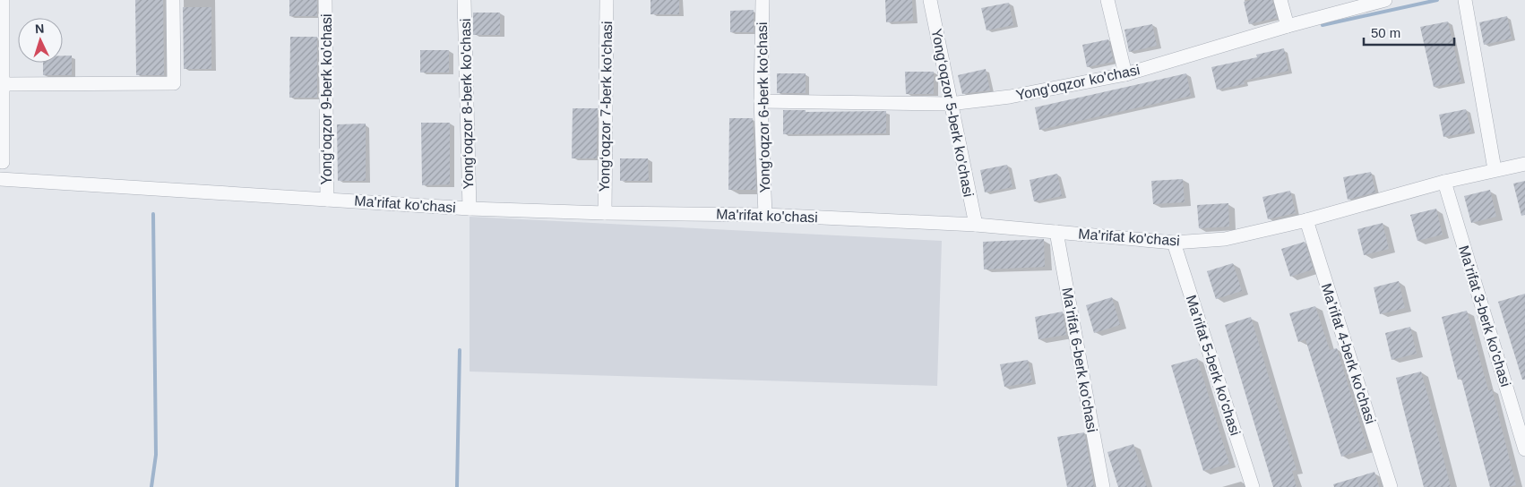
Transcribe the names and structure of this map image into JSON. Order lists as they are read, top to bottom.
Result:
{
  "streets": {
    "street": [
      "Yong'oqzor ko'chasi",
      "Yong‘oqzor 9-berk ko'chasi",
      "Yong‘oqzor 8-berk ko'chasi",
      "Yong‘oqzor 7-berk ko'chasi",
      "Yong‘oqzor 6-berk ko'chasi",
      "Yong‘oqzor 5-berk ko'chasi",
      "Ma'rifat ko'chasi",
      "Ma’rifat 3-berk ko'chasi",
      "Ma’rifat 4-berk ko'chasi",
      "Ma’rifat 6-berk ko'chasi",
      "Ma’rifat 5-berk ko'chasi"
    ]
  },
  "crossings": [
    ["Yong'oqzor ko'chasi", "Yong‘oqzor 6-berk ko'chasi"],
    ["Yong'oqzor ko'chasi", "Yong‘oqzor 5-berk ko'chasi"],
    ["Yong‘oqzor 9-berk ko'chasi", "Ma'rifat ko'chasi"],
    ["Yong‘oqzor 8-berk ko'chasi", "Ma'rifat ko'chasi"],
    ["Yong‘oqzor 7-berk ko'chasi", "Ma'rifat ko'chasi"],
    ["Yong‘oqzor 6-berk ko'chasi", "Ma'rifat ko'chasi"],
    ["Yong‘oqzor 5-berk ko'chasi", "Ma'rifat ko'chasi"],
    ["Ma'rifat ko'chasi", "Ma’rifat 3-berk ko'chasi"],
    ["Ma'rifat ko'chasi", "Ma’rifat 4-berk ko'chasi"],
    ["Ma'rifat ko'chasi", "Ma’rifat 6-berk ko'chasi"],
    ["Ma'rifat ko'chasi", "Ma’rifat 5-berk ko'chasi"]
  ],
  "scale_bar": "50 m",
  "north": "top"
}
